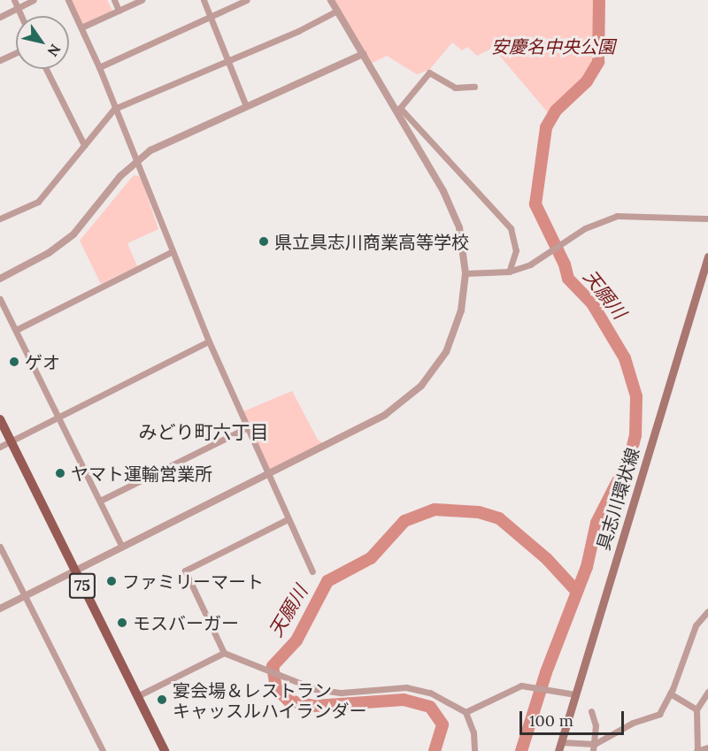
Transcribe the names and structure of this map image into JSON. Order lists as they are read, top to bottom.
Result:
{
  "streets": {
    "main road": ["具志川環状線", "75"]
  },
  "districts": ["みどり町六丁目"],
  "water": ["天願川"],
  "parks": ["安慶名中央公園"],
  "places": [
    "県立具志川商業高等学校",
    "ゲオ",
    "ヤマト運輸営業所",
    "ファミリーマート",
    "モスバーガー",
    "宴会場＆レストラン キャッスルハイランダー"
  ],
  "scale_bar": "100 m",
  "north": "bottom right"
}
